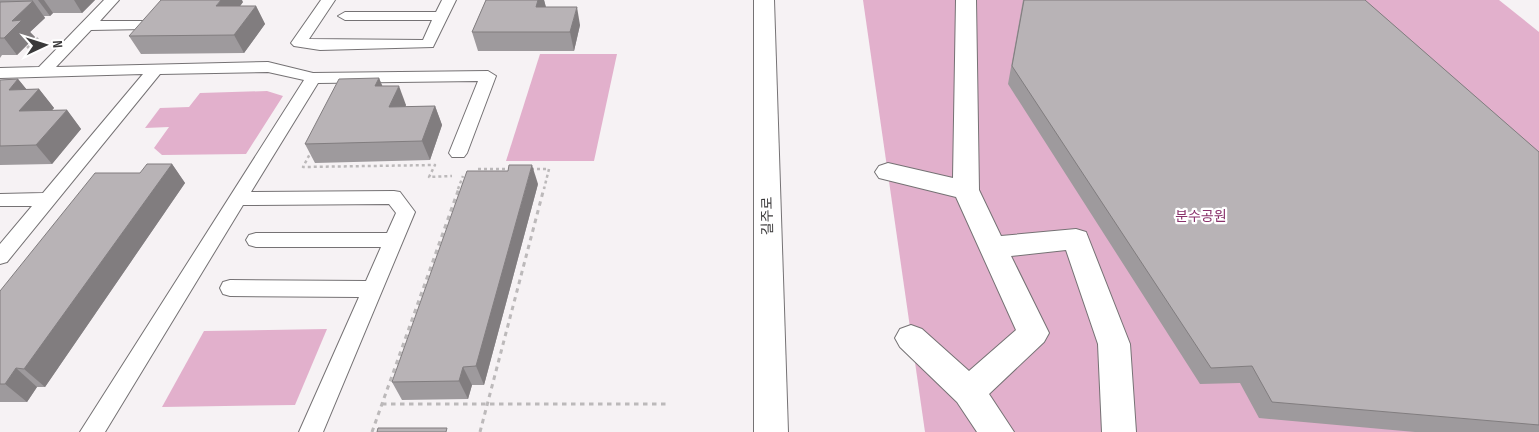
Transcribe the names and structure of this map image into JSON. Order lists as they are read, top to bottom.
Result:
{
  "streets": {
    "street": ["길주로"]
  },
  "parks": ["분수공원"],
  "north": "right"
}
